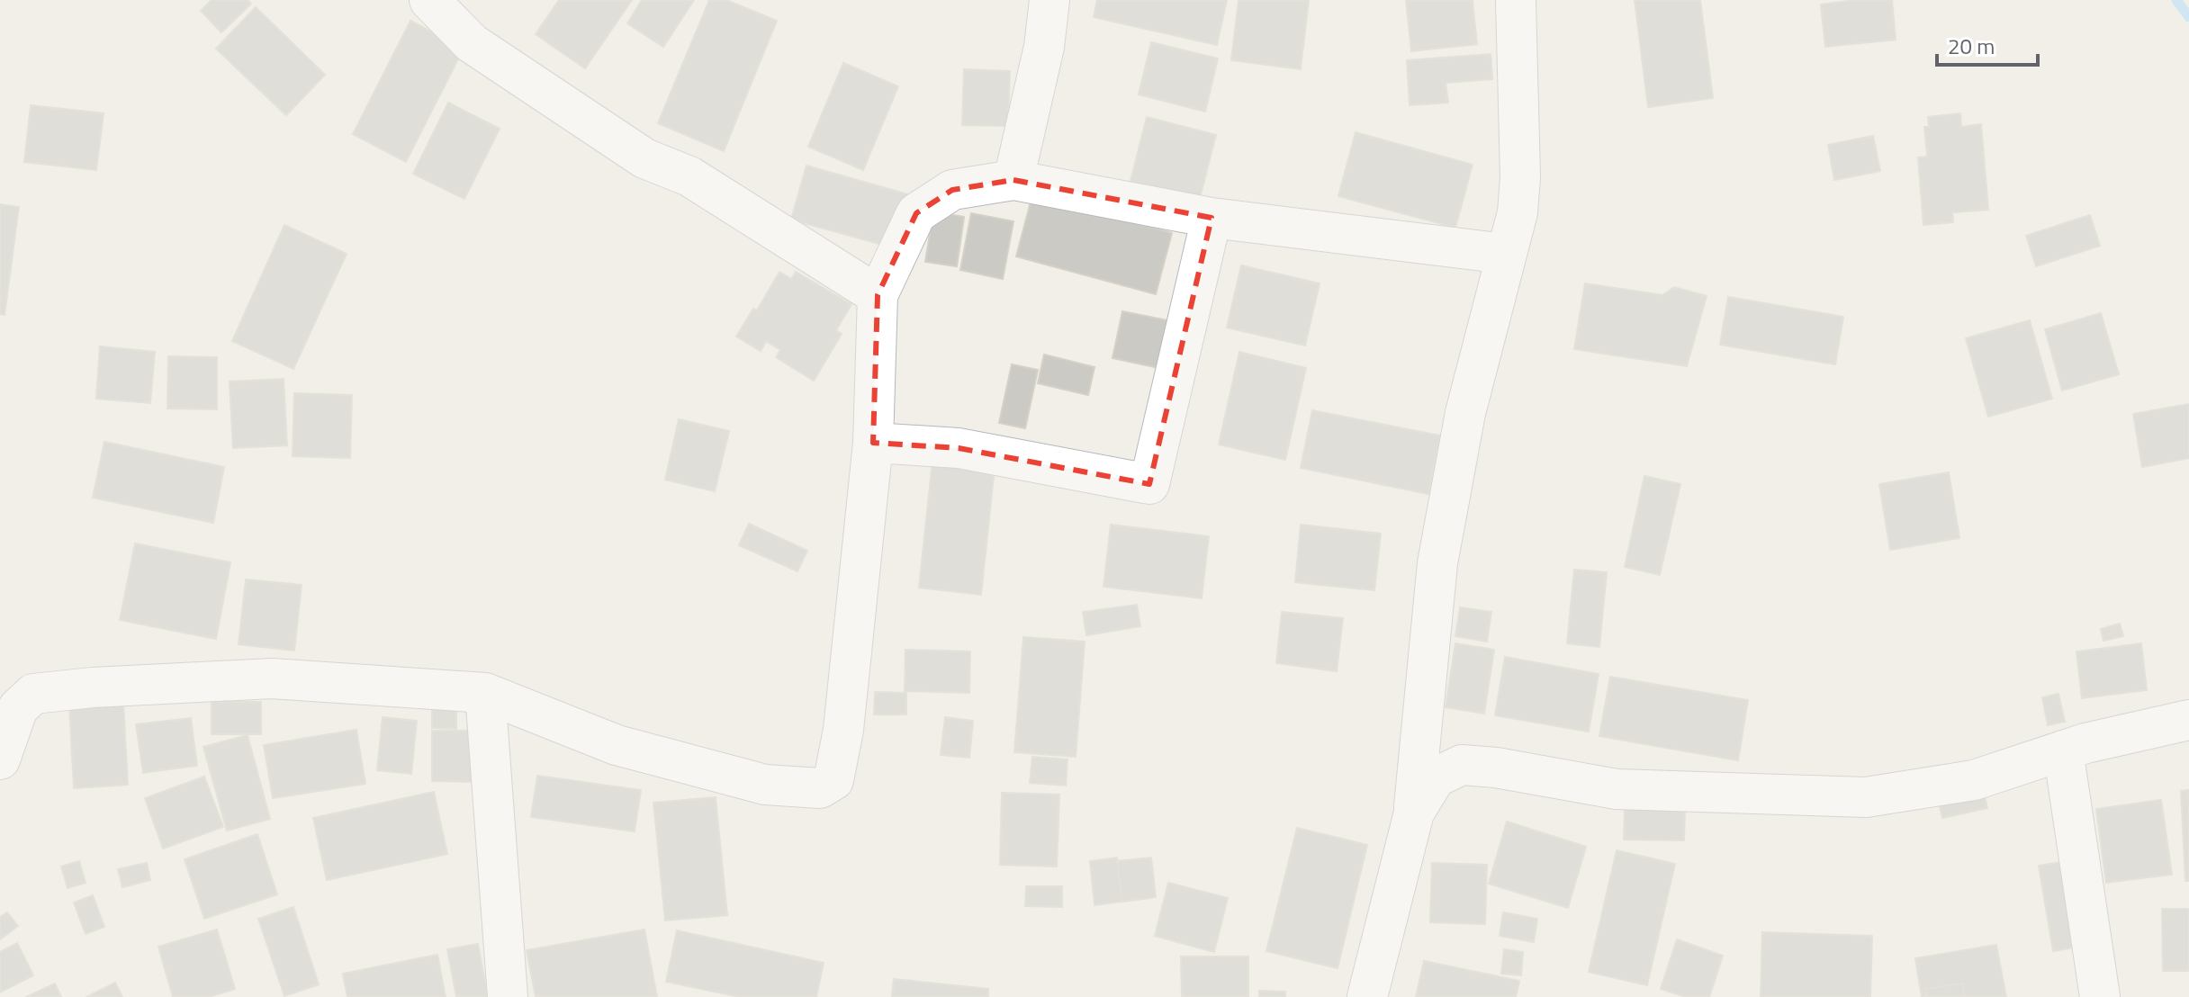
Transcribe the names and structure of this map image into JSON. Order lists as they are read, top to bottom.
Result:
{
  "scale_bar": "20 m"
}
